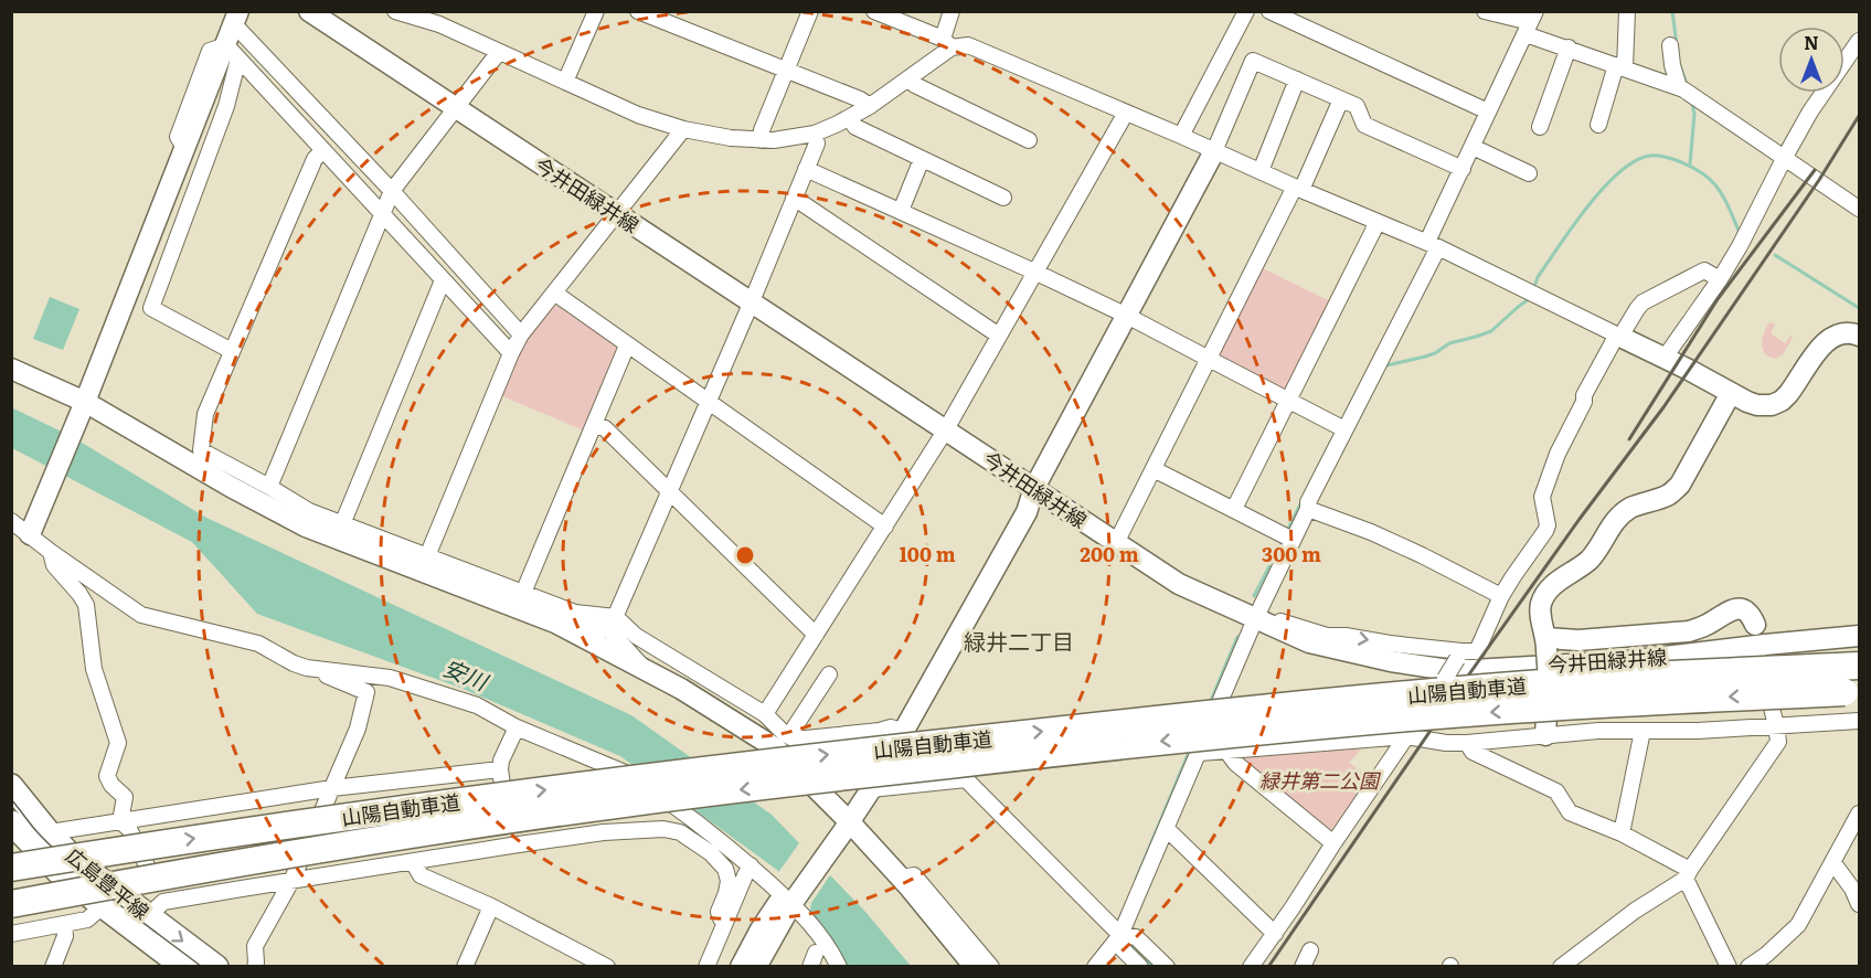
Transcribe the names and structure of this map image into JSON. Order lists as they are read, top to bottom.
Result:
{
  "streets": {
    "highway": ["山陽自動車道"],
    "main road": ["広島豊平線"],
    "street": ["今井田緑井線"]
  },
  "districts": ["緑井二丁目"],
  "water": ["安川"],
  "parks": ["緑井第二公園"],
  "north": "top",
  "rings": ["100 m", "200 m", "300 m"]
}
